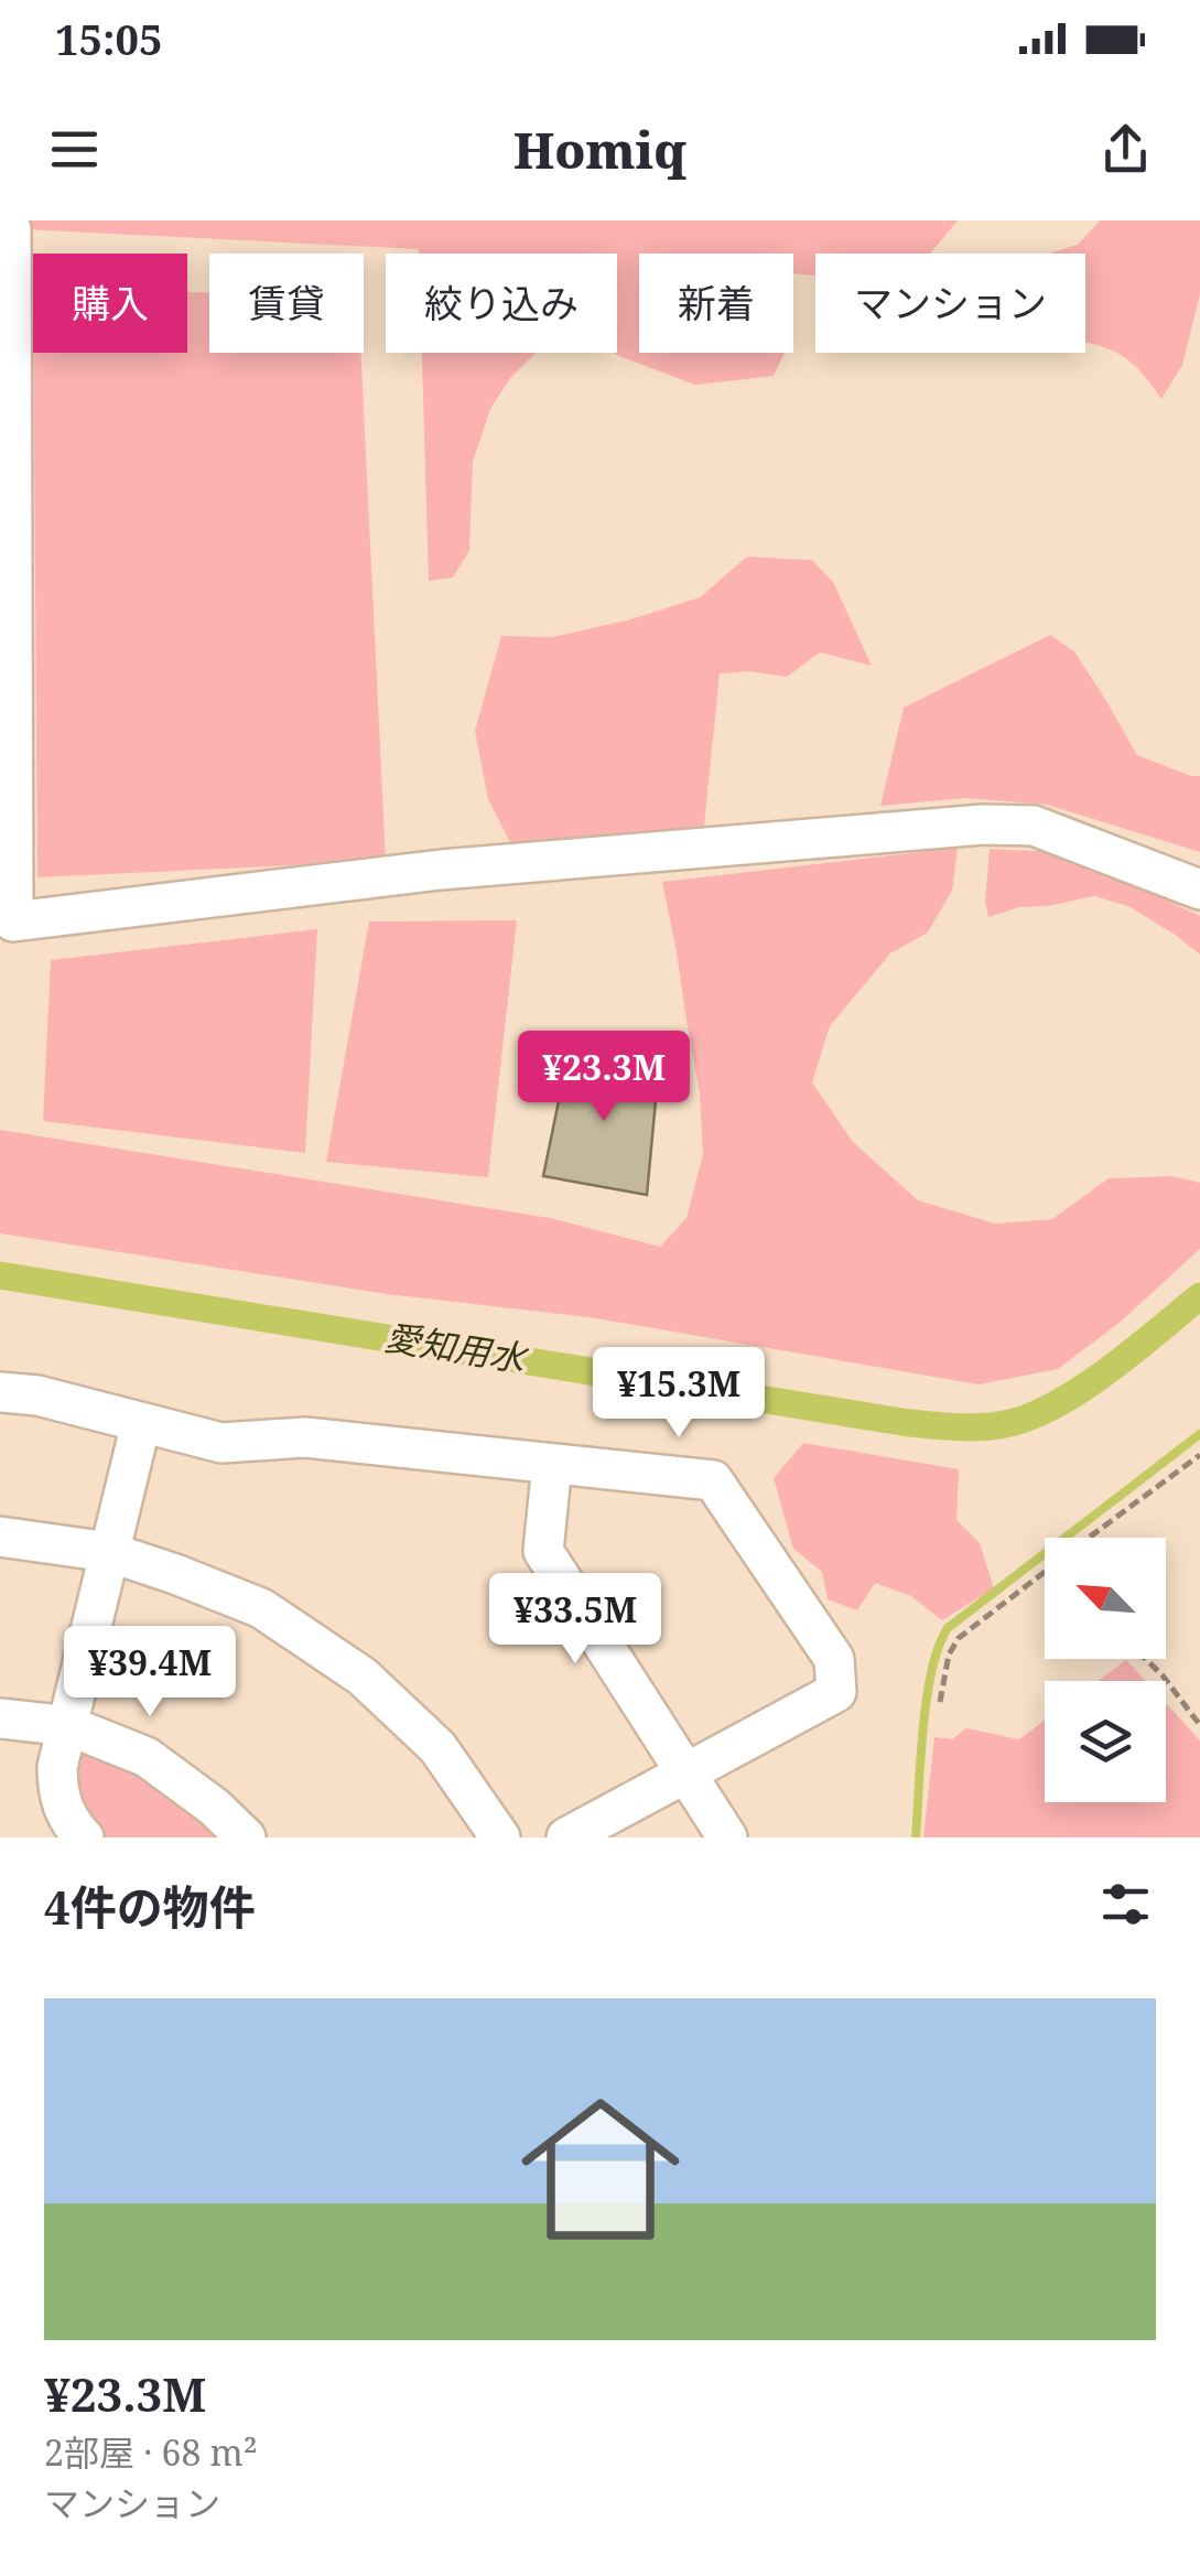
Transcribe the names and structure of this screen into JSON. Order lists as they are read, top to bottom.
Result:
{
  "water": ["愛知用水"],
  "north": "top left",
  "page": {
    "status": "15:05",
    "header": "Homiq",
    "chip": [
      "購入",
      "賃貸",
      "絞り込み",
      "新着",
      "マンション"
    ],
    "price": [
      "¥23.3M",
      "¥15.3M",
      "¥33.5M",
      "¥39.4M"
    ],
    "heading": "4件の物件",
    "list": [
      {
        "name": "¥23.3M",
        "note": "2部屋 · 68 m² · マンション"
      }
    ]
  }
}
